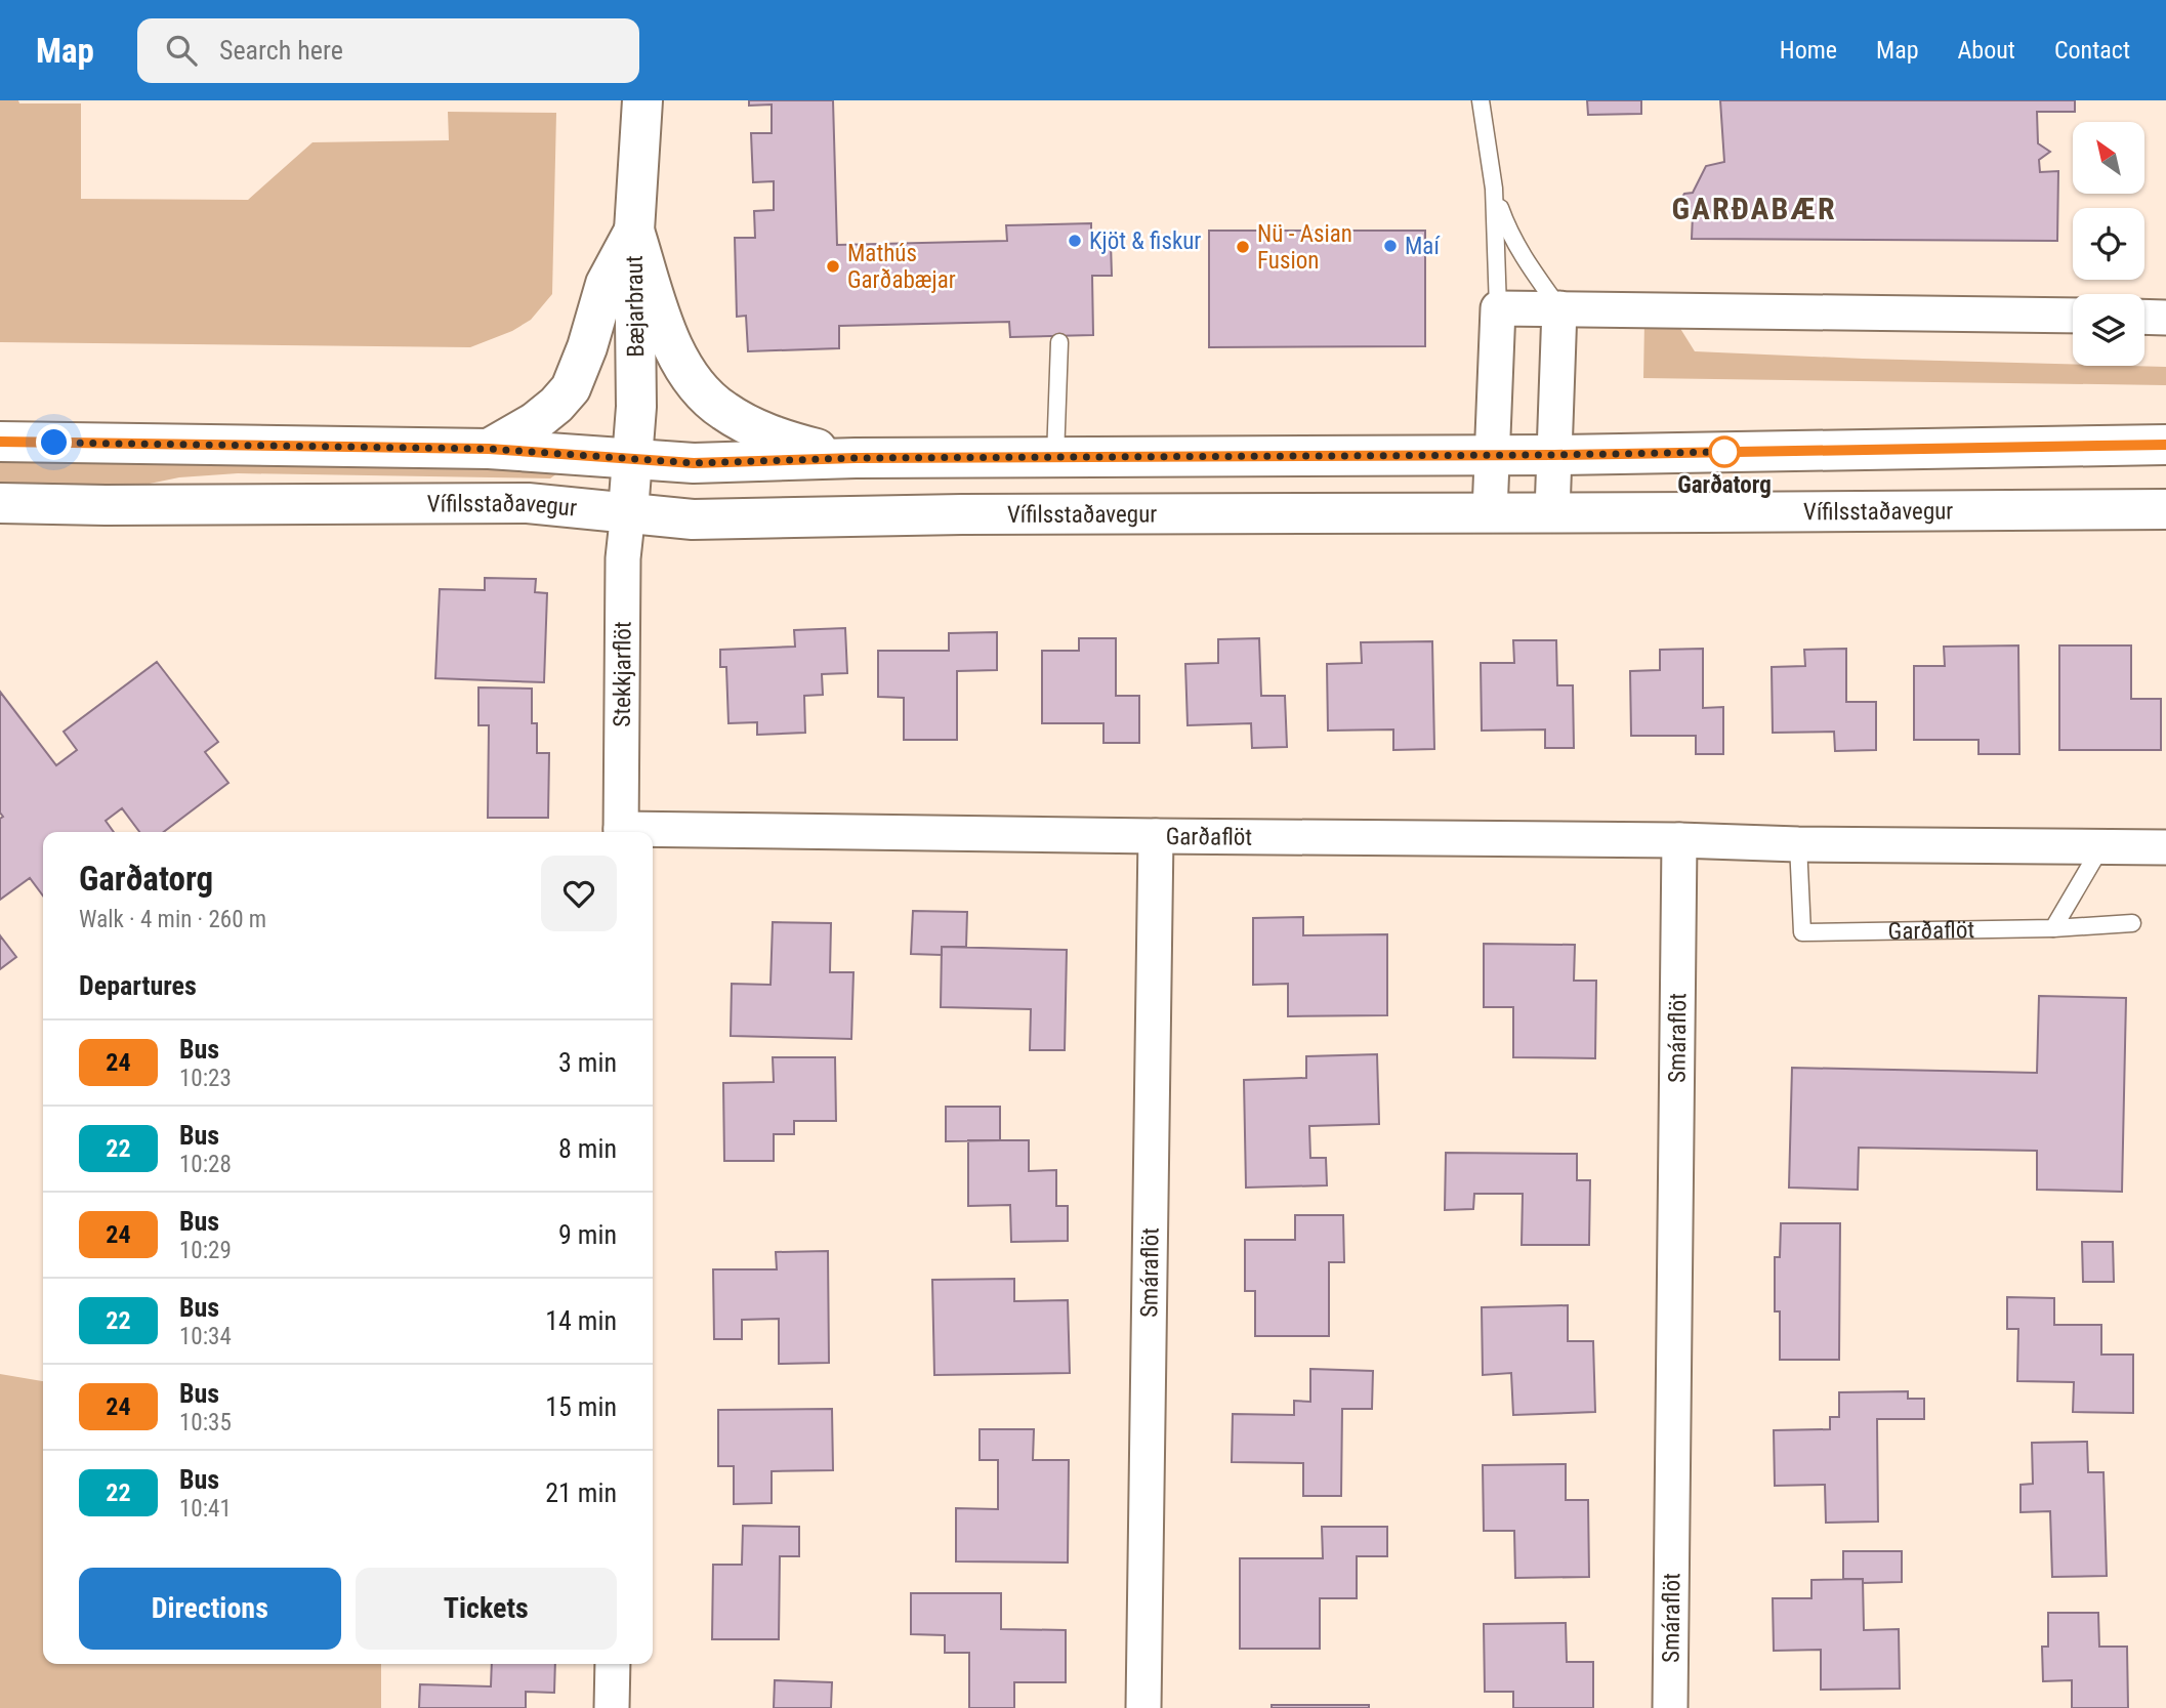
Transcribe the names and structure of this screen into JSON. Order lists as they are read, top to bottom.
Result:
{
  "streets": {
    "main road": ["Bæjarbraut", "Vífilsstaðavegur"],
    "street": ["Stekkjarflöt", "Garðaflöt", "Smáraflöt"]
  },
  "crossings": [
    ["Bæjarbraut", "Vífilsstaðavegur"],
    ["Bæjarbraut", "Stekkjarflöt"],
    ["Vífilsstaðavegur", "Stekkjarflöt"],
    ["Garðaflöt", "Smáraflöt"]
  ],
  "districts": ["GARÐABÆR"],
  "places": [
    "Kjöt & fiskur",
    "Maí",
    "Nü - Asian Fusion",
    "Mathús Garðabæjar",
    "Garðatorg"
  ],
  "lines": ["bus line 24"],
  "north": "top left",
  "page": {
    "header": "Map",
    "search": "Search here",
    "nav": [
      "Home",
      "Map",
      "About",
      "Contact"
    ],
    "heading": [
      ["Garðatorg", "Walk · 4 min · 260 m"],
      "Departures"
    ],
    "list": [
      {
        "mark": "24",
        "name": "Bus",
        "note": "10:23",
        "value": "3 min"
      },
      {
        "mark": "22",
        "name": "Bus",
        "note": "10:28",
        "value": "8 min"
      },
      {
        "mark": "24",
        "name": "Bus",
        "note": "10:29",
        "value": "9 min"
      },
      {
        "mark": "22",
        "name": "Bus",
        "note": "10:34",
        "value": "14 min"
      },
      {
        "mark": "24",
        "name": "Bus",
        "note": "10:35",
        "value": "15 min"
      },
      {
        "mark": "22",
        "name": "Bus",
        "note": "10:41",
        "value": "21 min"
      }
    ],
    "buttons": ["Directions", "Tickets"]
  }
}
